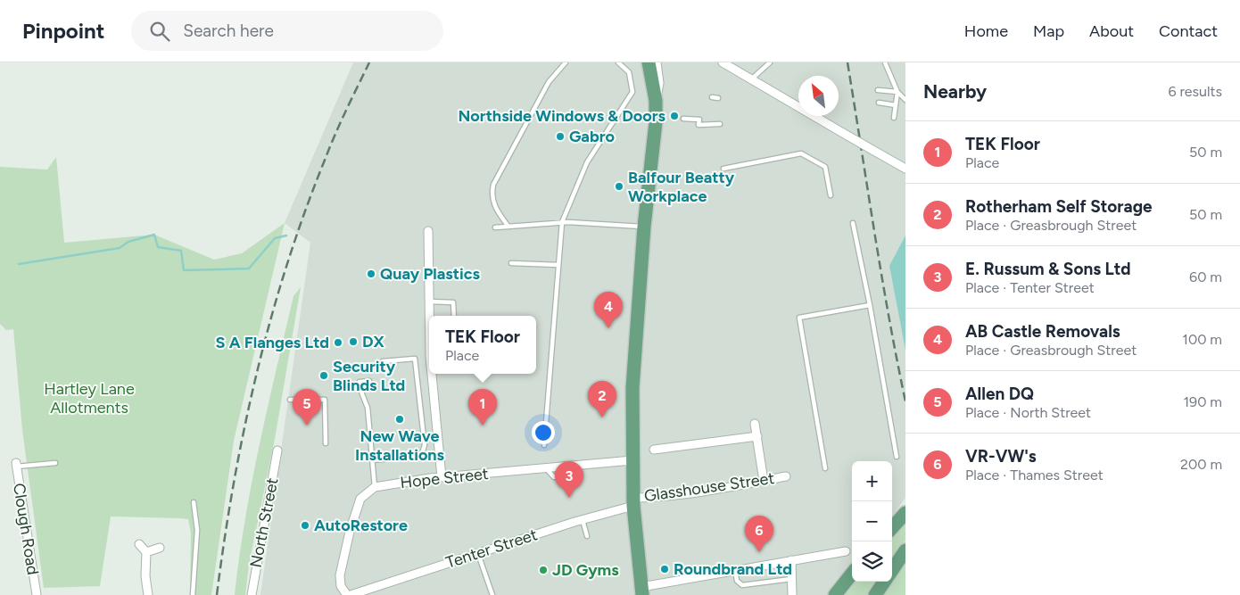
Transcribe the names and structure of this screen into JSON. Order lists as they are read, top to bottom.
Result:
{
  "streets": {
    "street": [
      "Hope Street",
      "Glasshouse Street",
      "North Street",
      "Clough Road",
      "Tenter Street"
    ]
  },
  "crossings": [
    ["Glasshouse Street", "Tenter Street"]
  ],
  "parks": ["Hartley Lane Allotments"],
  "places": [
    "Northside Windows & Doors",
    "Gabro",
    "Balfour Beatty Workplace",
    "Quay Plastics",
    "DX",
    "S A Flanges Ltd",
    "Security Blinds Ltd",
    "New Wave Installations",
    "AutoRestore",
    "Roundbrand Ltd",
    "JD Gyms"
  ],
  "north": "top left",
  "page": {
    "header": "Pinpoint",
    "search": "Search here",
    "nav": [
      "Home",
      "Map",
      "About",
      "Contact"
    ],
    "heading": ["Nearby", "6 results"],
    "list": [
      {
        "mark": "1",
        "name": "TEK Floor",
        "note": "Place",
        "value": "50 m"
      },
      {
        "mark": "2",
        "name": "Rotherham Self Storage",
        "note": "Place · Greasbrough Street",
        "value": "50 m"
      },
      {
        "mark": "3",
        "name": "E. Russum & Sons Ltd",
        "note": "Place · Tenter Street",
        "value": "60 m"
      },
      {
        "mark": "4",
        "name": "AB Castle Removals",
        "note": "Place · Greasbrough Street",
        "value": "100 m"
      },
      {
        "mark": "5",
        "name": "Allen DQ",
        "note": "Place · North Street",
        "value": "190 m"
      },
      {
        "mark": "6",
        "name": "VR-VW's",
        "note": "Place · Thames Street",
        "value": "200 m"
      }
    ],
    "pins": [
      "4",
      "2",
      "1",
      "5",
      "3",
      "6"
    ],
    "popup": ["TEK Floor", "Place"],
    "map_buttons": ["+", "−"]
  }
}
